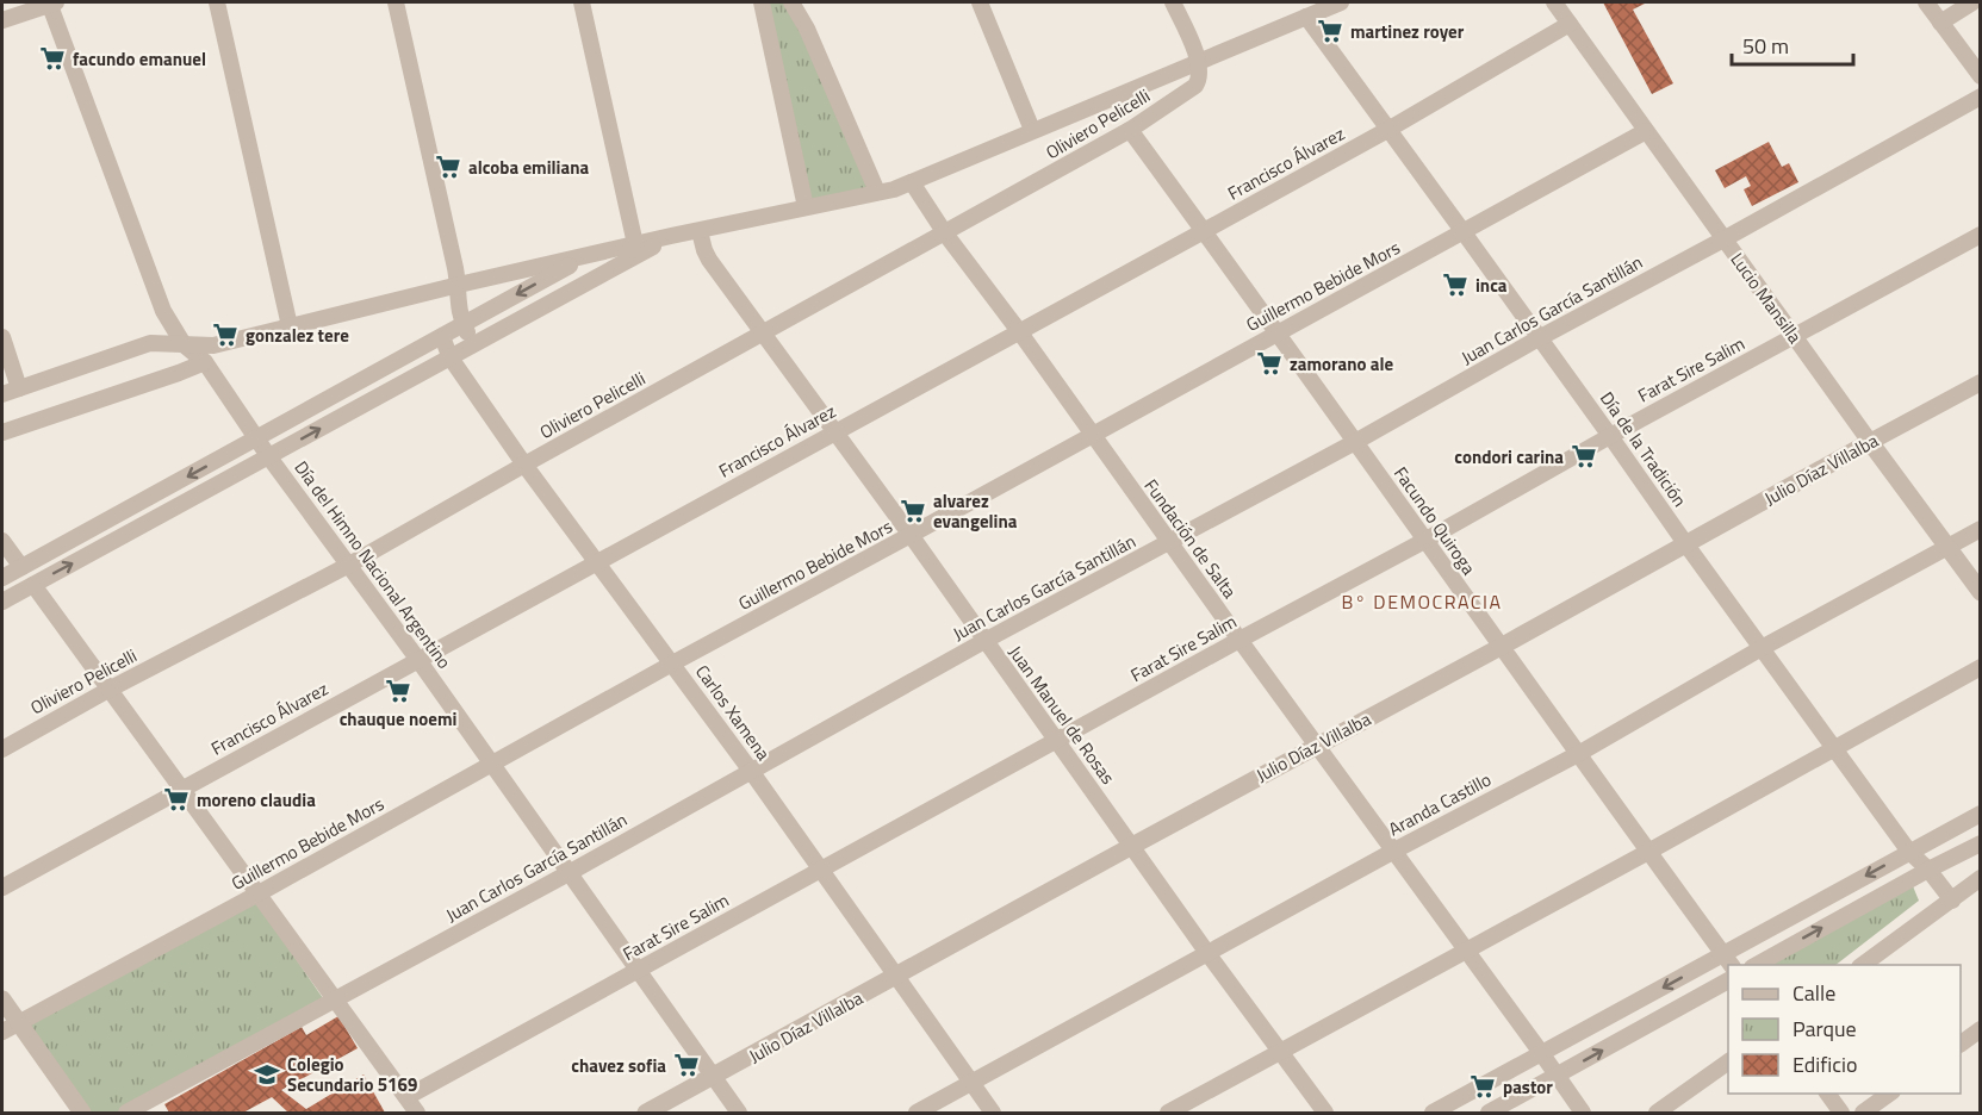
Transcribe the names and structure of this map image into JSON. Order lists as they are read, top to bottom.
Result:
{
  "streets": {
    "street": [
      "Oliviero Pelicelli",
      "Francisco Álvarez",
      "Guillermo Bebide Mors",
      "Lucio Mansilla",
      "Juan Carlos García Santillán",
      "Farat Sire Salim",
      "Día de la Tradición",
      "Julio Díaz Villalba",
      "Facundo Quiroga",
      "Fundación de Salta",
      "Día del Himno Nacional Argentino",
      "Carlos Xamena",
      "Juan Manuel de Rosas",
      "Aranda Castillo"
    ]
  },
  "crossings": [
    ["Oliviero Pelicelli", "Facundo Quiroga"],
    ["Oliviero Pelicelli", "Fundación de Salta"],
    ["Oliviero Pelicelli", "Día del Himno Nacional Argentino"],
    ["Oliviero Pelicelli", "Carlos Xamena"],
    ["Oliviero Pelicelli", "Juan Manuel de Rosas"],
    ["Francisco Álvarez", "Lucio Mansilla"],
    ["Francisco Álvarez", "Día de la Tradición"],
    ["Francisco Álvarez", "Facundo Quiroga"],
    ["Francisco Álvarez", "Fundación de Salta"],
    ["Francisco Álvarez", "Día del Himno Nacional Argentino"],
    ["Francisco Álvarez", "Carlos Xamena"],
    ["Francisco Álvarez", "Juan Manuel de Rosas"],
    ["Guillermo Bebide Mors", "Lucio Mansilla"],
    ["Guillermo Bebide Mors", "Día de la Tradición"],
    ["Guillermo Bebide Mors", "Facundo Quiroga"],
    ["Guillermo Bebide Mors", "Fundación de Salta"],
    ["Guillermo Bebide Mors", "Día del Himno Nacional Argentino"],
    ["Guillermo Bebide Mors", "Carlos Xamena"],
    ["Guillermo Bebide Mors", "Juan Manuel de Rosas"],
    ["Lucio Mansilla", "Juan Carlos García Santillán"],
    ["Lucio Mansilla", "Farat Sire Salim"],
    ["Lucio Mansilla", "Julio Díaz Villalba"],
    ["Lucio Mansilla", "Aranda Castillo"],
    ["Juan Carlos García Santillán", "Día de la Tradición"],
    ["Juan Carlos García Santillán", "Facundo Quiroga"],
    ["Juan Carlos García Santillán", "Fundación de Salta"],
    ["Juan Carlos García Santillán", "Día del Himno Nacional Argentino"],
    ["Juan Carlos García Santillán", "Carlos Xamena"],
    ["Juan Carlos García Santillán", "Juan Manuel de Rosas"],
    ["Farat Sire Salim", "Día de la Tradición"],
    ["Farat Sire Salim", "Facundo Quiroga"],
    ["Farat Sire Salim", "Fundación de Salta"],
    ["Farat Sire Salim", "Día del Himno Nacional Argentino"],
    ["Farat Sire Salim", "Carlos Xamena"],
    ["Farat Sire Salim", "Juan Manuel de Rosas"],
    ["Día de la Tradición", "Julio Díaz Villalba"],
    ["Día de la Tradición", "Aranda Castillo"],
    ["Julio Díaz Villalba", "Facundo Quiroga"],
    ["Julio Díaz Villalba", "Fundación de Salta"],
    ["Julio Díaz Villalba", "Día del Himno Nacional Argentino"],
    ["Julio Díaz Villalba", "Carlos Xamena"],
    ["Julio Díaz Villalba", "Juan Manuel de Rosas"],
    ["Facundo Quiroga", "Aranda Castillo"],
    ["Fundación de Salta", "Aranda Castillo"],
    ["Carlos Xamena", "Aranda Castillo"],
    ["Juan Manuel de Rosas", "Aranda Castillo"]
  ],
  "districts": ["B° DEMOCRACIA"],
  "places": {
    "supermarket": [
      "martinez royer",
      "facundo emanuel",
      "alcoba emiliana",
      "inca",
      "gonzalez tere",
      "zamorano ale",
      "condori carina",
      "alvarez evangelina",
      "chauque noemi",
      "moreno claudia",
      "chavez sofia",
      "pastor"
    ],
    "school or university": ["Colegio Secundario 5169"]
  },
  "legend": ["Calle", "Parque", "Edificio"],
  "scale_bar": "50 m"
}
